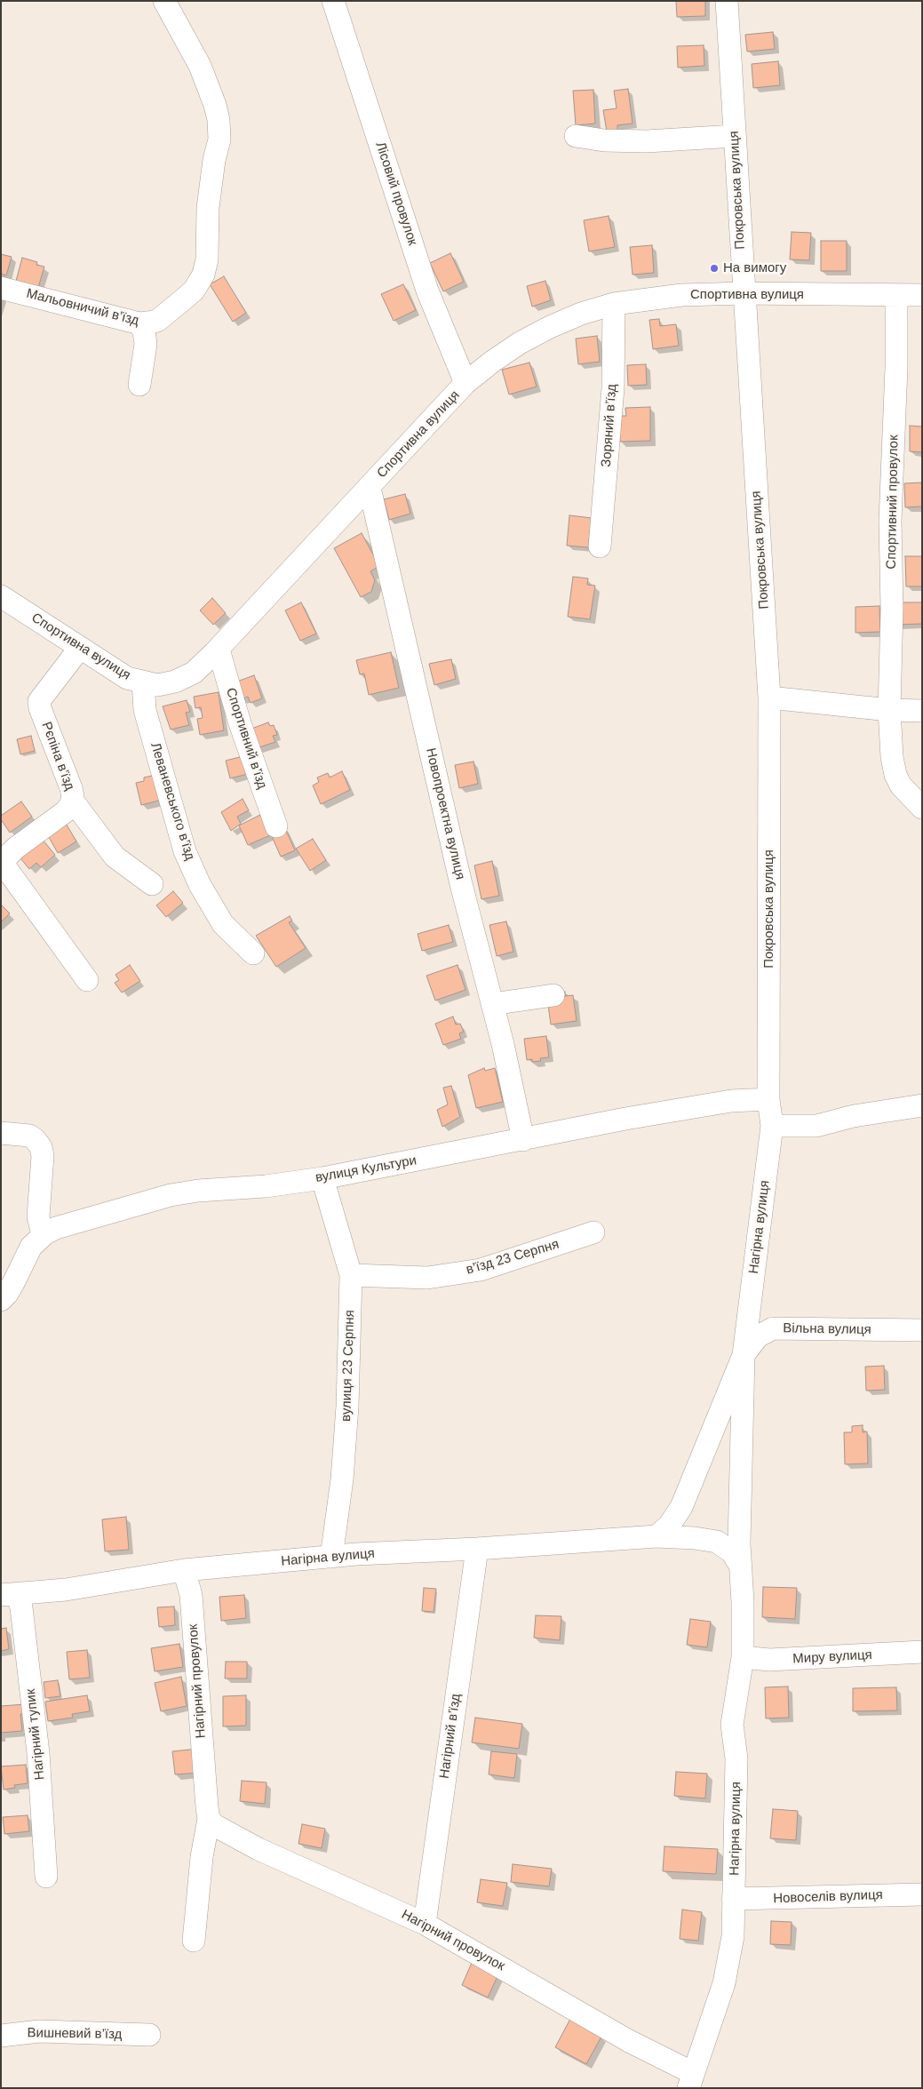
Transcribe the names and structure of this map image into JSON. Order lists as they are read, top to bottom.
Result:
{
  "streets": {
    "street": [
      "Покровська вулиця",
      "Лісовий провулок",
      "Спортивна вулиця",
      "Мальовничий в’їзд",
      "Зоряний в’їзд",
      "Спортивний провулок",
      "Спортивний в’їзд",
      "Рєпіна в’їзд",
      "Леваневського в’їзд",
      "Новопроектна вулиця",
      "вулиця Культури",
      "Нагірна вулиця",
      "в’їзд 23 Серпня",
      "Вільна вулиця",
      "вулиця 23 Серпня",
      "Миру вулиця",
      "Нагірний провулок",
      "Нагірний тупик",
      "Нагірний в’їзд",
      "Новоселів вулиця",
      "Вишневий в’їзд"
    ]
  },
  "crossings": [
    ["Покровська вулиця", "Спортивна вулиця"],
    ["Покровська вулиця", "вулиця Культури"],
    ["Покровська вулиця", "Нагірна вулиця"],
    ["Лісовий провулок", "Спортивна вулиця"],
    ["Спортивна вулиця", "Зоряний в’їзд"],
    ["Спортивна вулиця", "Спортивний провулок"],
    ["Спортивна вулиця", "Спортивний в’їзд"],
    ["Спортивна вулиця", "Рєпіна в’їзд"],
    ["Спортивна вулиця", "Леваневського в’їзд"],
    ["Спортивна вулиця", "Новопроектна вулиця"],
    ["Новопроектна вулиця", "вулиця Культури"],
    ["вулиця Культури", "Нагірна вулиця"],
    ["вулиця Культури", "вулиця 23 Серпня"],
    ["Нагірна вулиця", "Вільна вулиця"],
    ["Нагірна вулиця", "вулиця 23 Серпня"],
    ["Нагірна вулиця", "Миру вулиця"],
    ["Нагірна вулиця", "Нагірний провулок"],
    ["Нагірна вулиця", "Нагірний тупик"],
    ["Нагірна вулиця", "Нагірний в’їзд"],
    ["Нагірна вулиця", "Новоселів вулиця"],
    ["в’їзд 23 Серпня", "вулиця 23 Серпня"],
    ["Нагірний провулок", "Нагірний в’їзд"]
  ],
  "places": ["На вимогу"]
}
